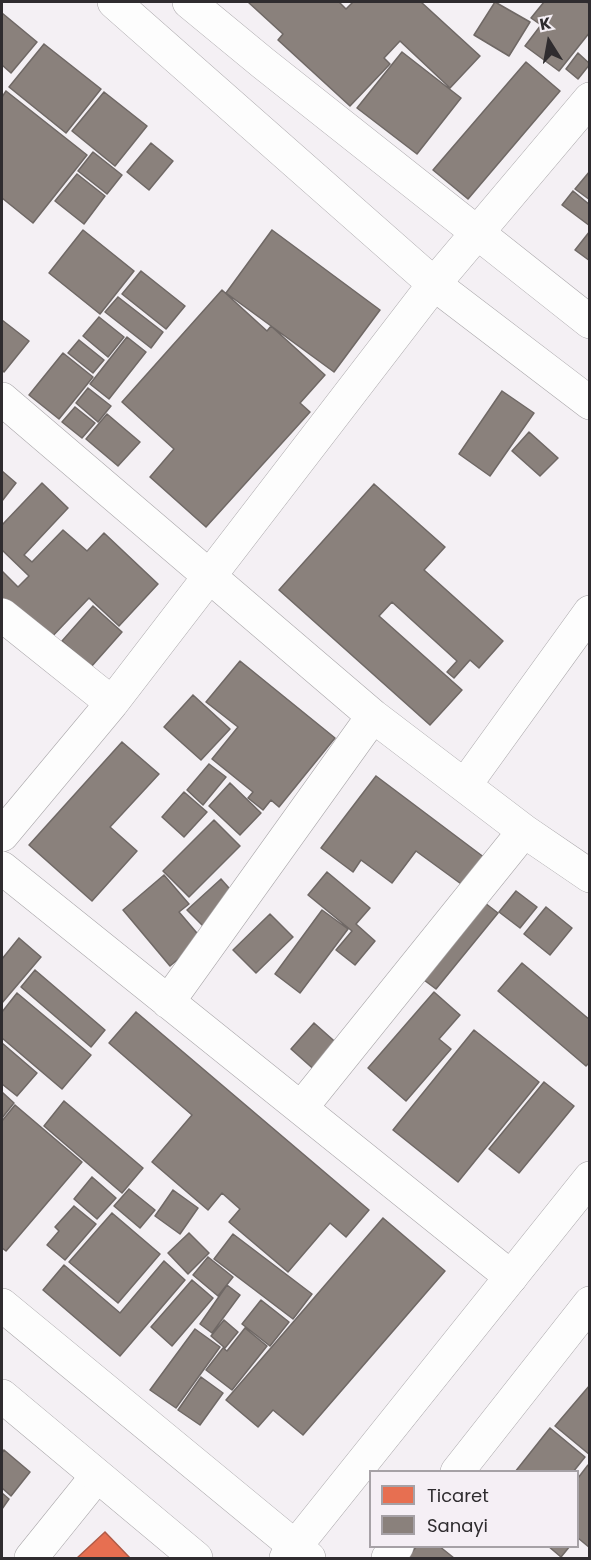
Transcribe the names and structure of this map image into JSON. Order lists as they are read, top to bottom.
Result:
{
  "legend": ["Ticaret", "Sanayi"],
  "north": "top"
}
